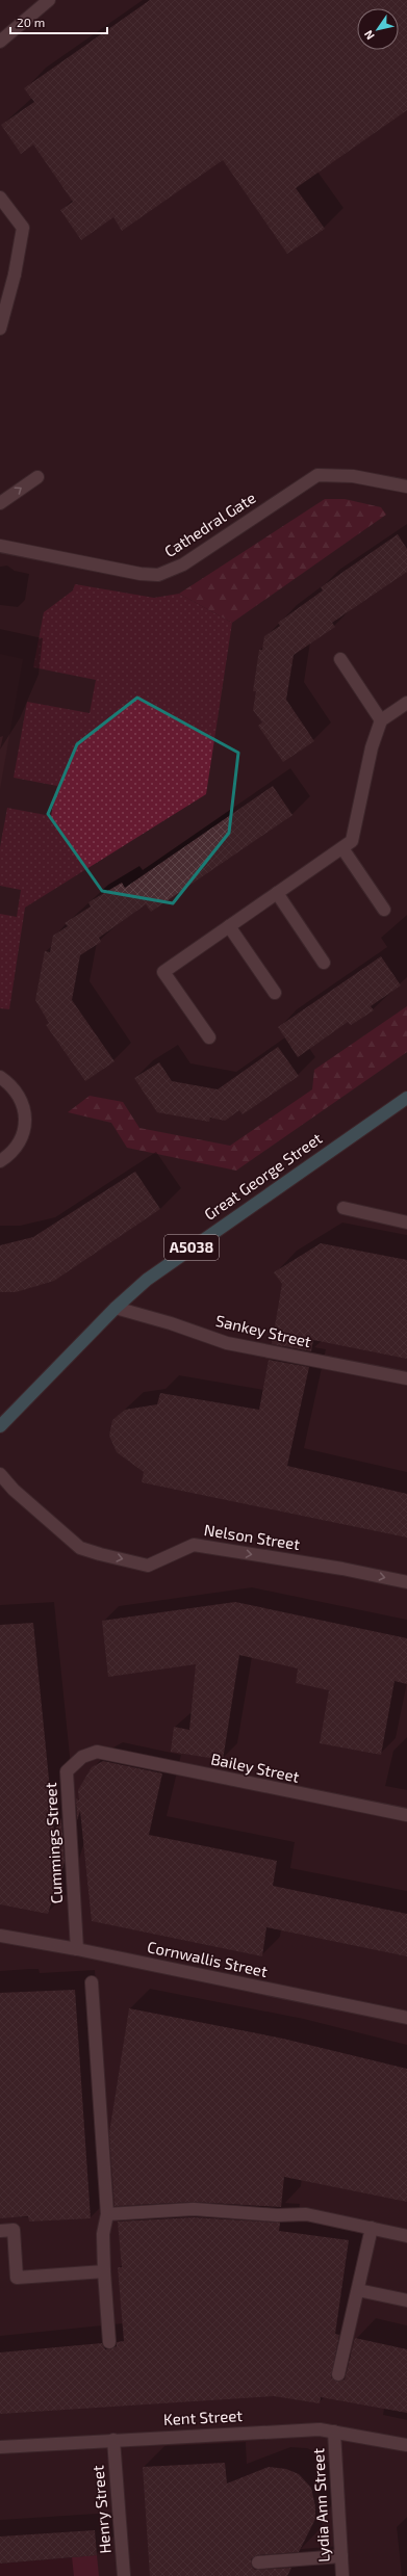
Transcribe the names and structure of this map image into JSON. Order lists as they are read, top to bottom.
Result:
{
  "streets": {
    "main road": ["Great George Street", "A5038"],
    "street": [
      "Cathedral Gate",
      "Sankey Street",
      "Nelson Street",
      "Bailey Street",
      "Cummings Street",
      "Cornwallis Street",
      "Kent Street",
      "Lydia Ann Street",
      "Henry Street"
    ]
  },
  "crossings": [
    ["Great George Street", "Sankey Street"],
    ["Bailey Street", "Cummings Street"],
    ["Cummings Street", "Cornwallis Street"],
    ["Kent Street", "Lydia Ann Street"],
    ["Kent Street", "Henry Street"]
  ],
  "one_way": ["Nelson Street"],
  "scale_bar": "20 m",
  "north": "bottom left"
}
